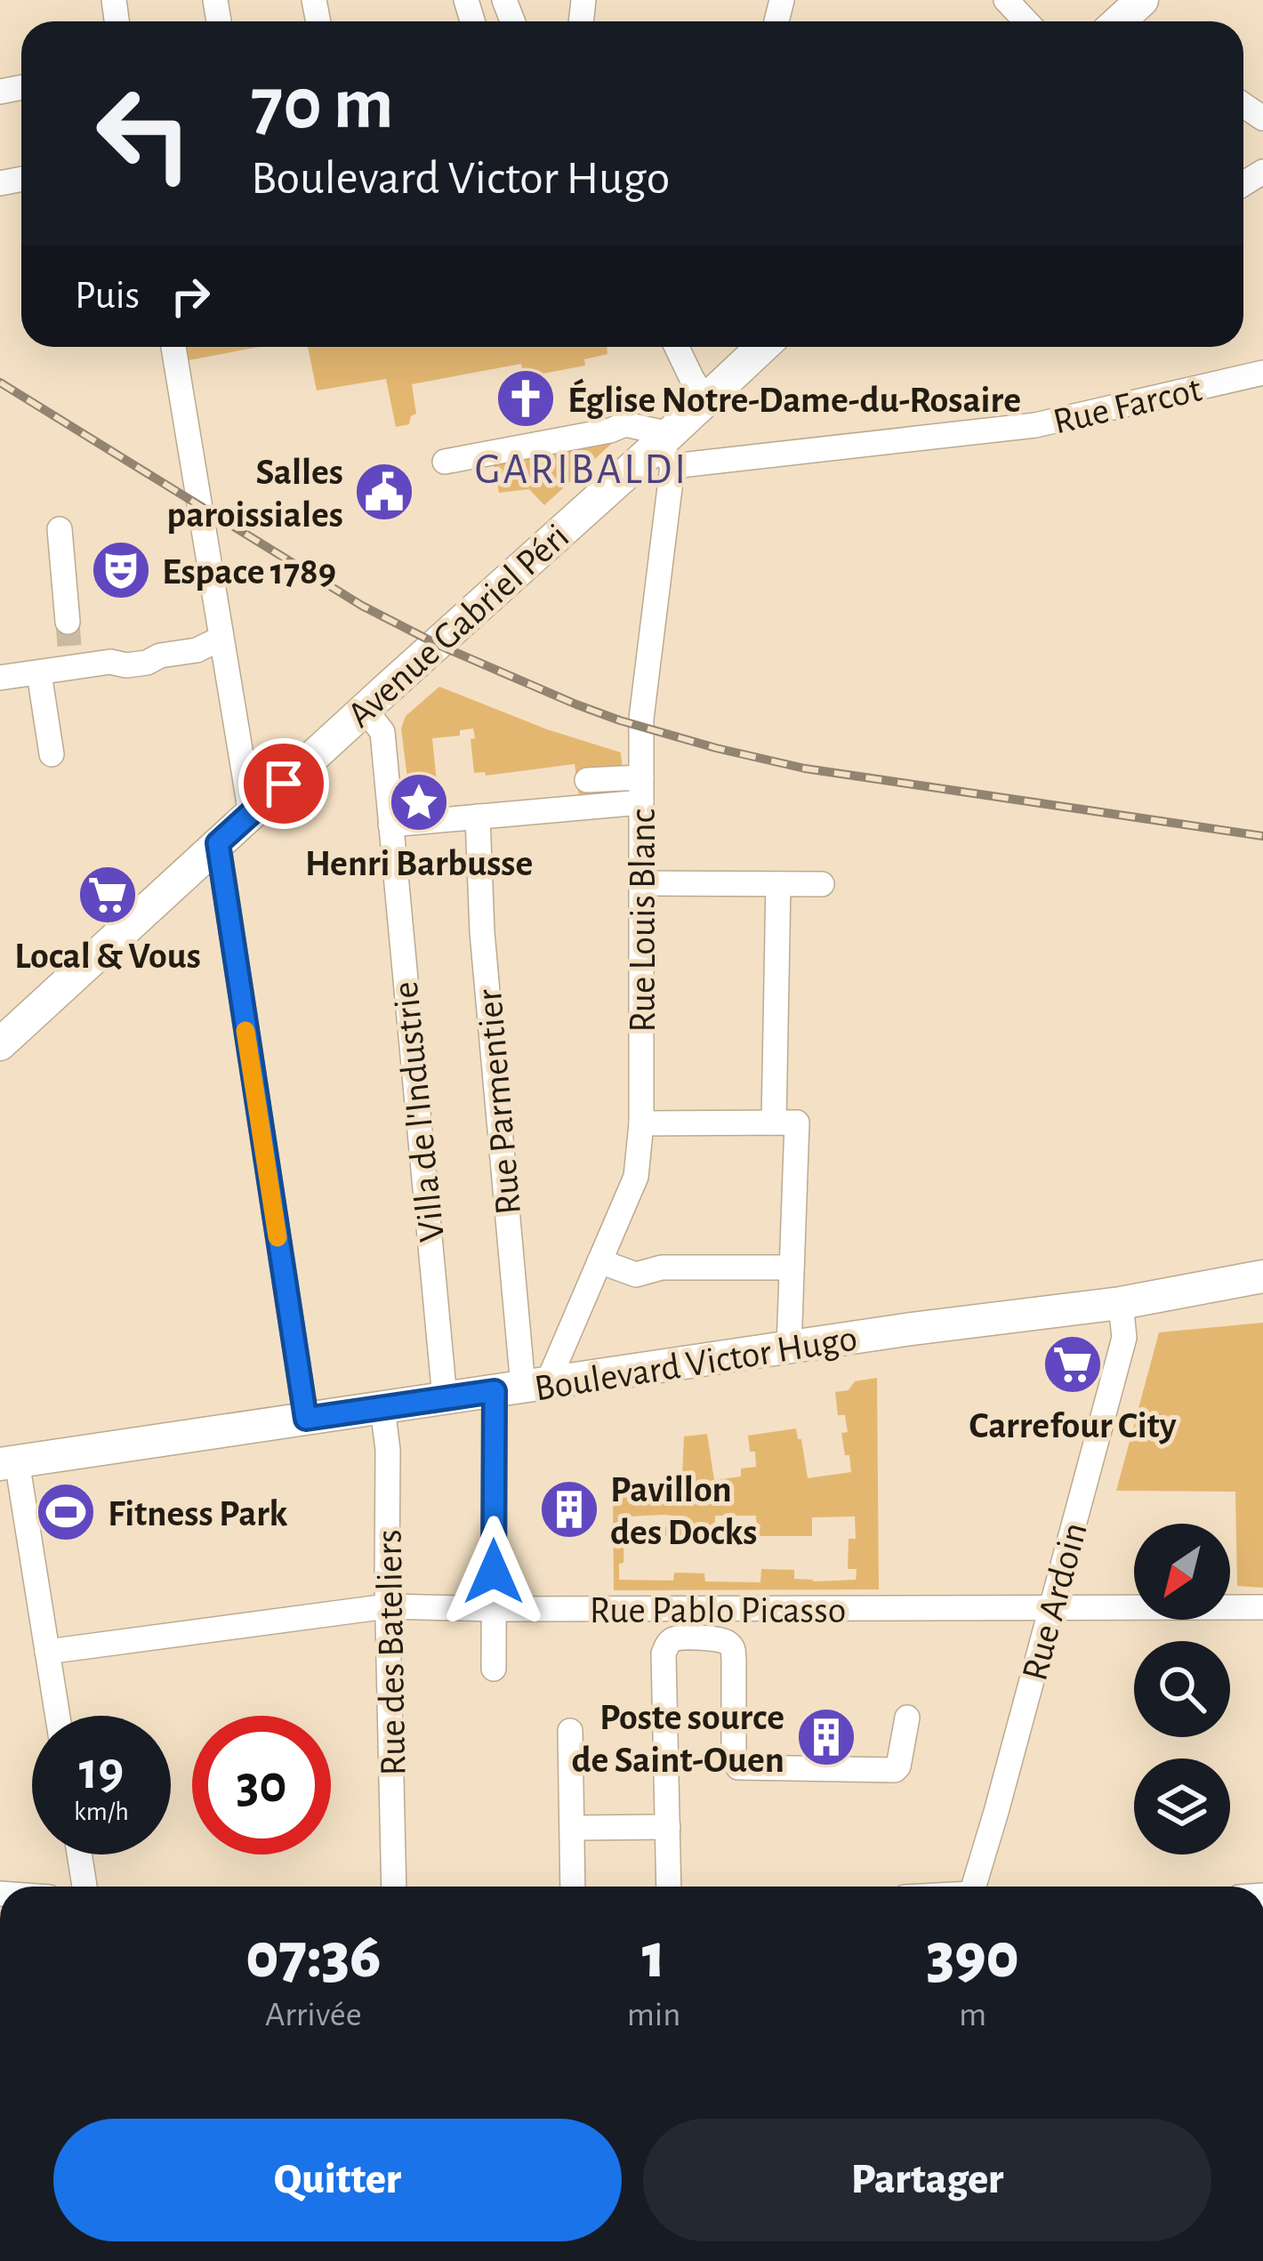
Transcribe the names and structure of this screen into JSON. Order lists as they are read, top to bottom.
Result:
{
  "streets": {
    "main road": ["Avenue Gabriel Péri", "Boulevard Victor Hugo"],
    "street": [
      "Rue Farcot",
      "Rue Louis Blanc",
      "Rue Parmentier",
      "Villa de l'Industrie",
      "Rue Ardoin",
      "Rue Pablo Picasso",
      "Rue des Bateliers"
    ]
  },
  "crossings": [
    ["Rue Farcot", "Avenue Gabriel Péri"],
    ["Rue Farcot", "Rue Louis Blanc"],
    ["Avenue Gabriel Péri", "Rue Louis Blanc"],
    ["Avenue Gabriel Péri", "Villa de l'Industrie"],
    ["Rue Louis Blanc", "Rue Parmentier"],
    ["Rue Louis Blanc", "Boulevard Victor Hugo"],
    ["Rue Parmentier", "Boulevard Victor Hugo"],
    ["Rue Parmentier", "Rue Pablo Picasso"],
    ["Villa de l'Industrie", "Boulevard Victor Hugo"],
    ["Boulevard Victor Hugo", "Rue Ardoin"],
    ["Boulevard Victor Hugo", "Rue des Bateliers"],
    ["Rue Ardoin", "Rue Pablo Picasso"],
    ["Rue Pablo Picasso", "Rue des Bateliers"]
  ],
  "districts": ["GARIBALDI"],
  "places": {
    "church": ["Église Notre-Dame-du-Rosaire"],
    "public building": ["Salles paroissiales"],
    "theatre": ["Espace 1789"],
    "place": ["Henri Barbusse"],
    "supermarket": ["Local & Vous", "Carrefour City"],
    "building": ["Pavillon des Docks", "Poste source de Saint-Ouen"],
    "sports": ["Fitness Park"]
  },
  "north": "bottom left",
  "page": {
    "turn": ["70 m", "Boulevard Victor Hugo"],
    "then": "Puis",
    "speed": "19 km/h",
    "limit": "30",
    "eta": [
      "07:36",
      "Arrivée",
      "1",
      "min",
      "390",
      "m"
    ],
    "buttons": ["Quitter", "Partager"]
  }
}
